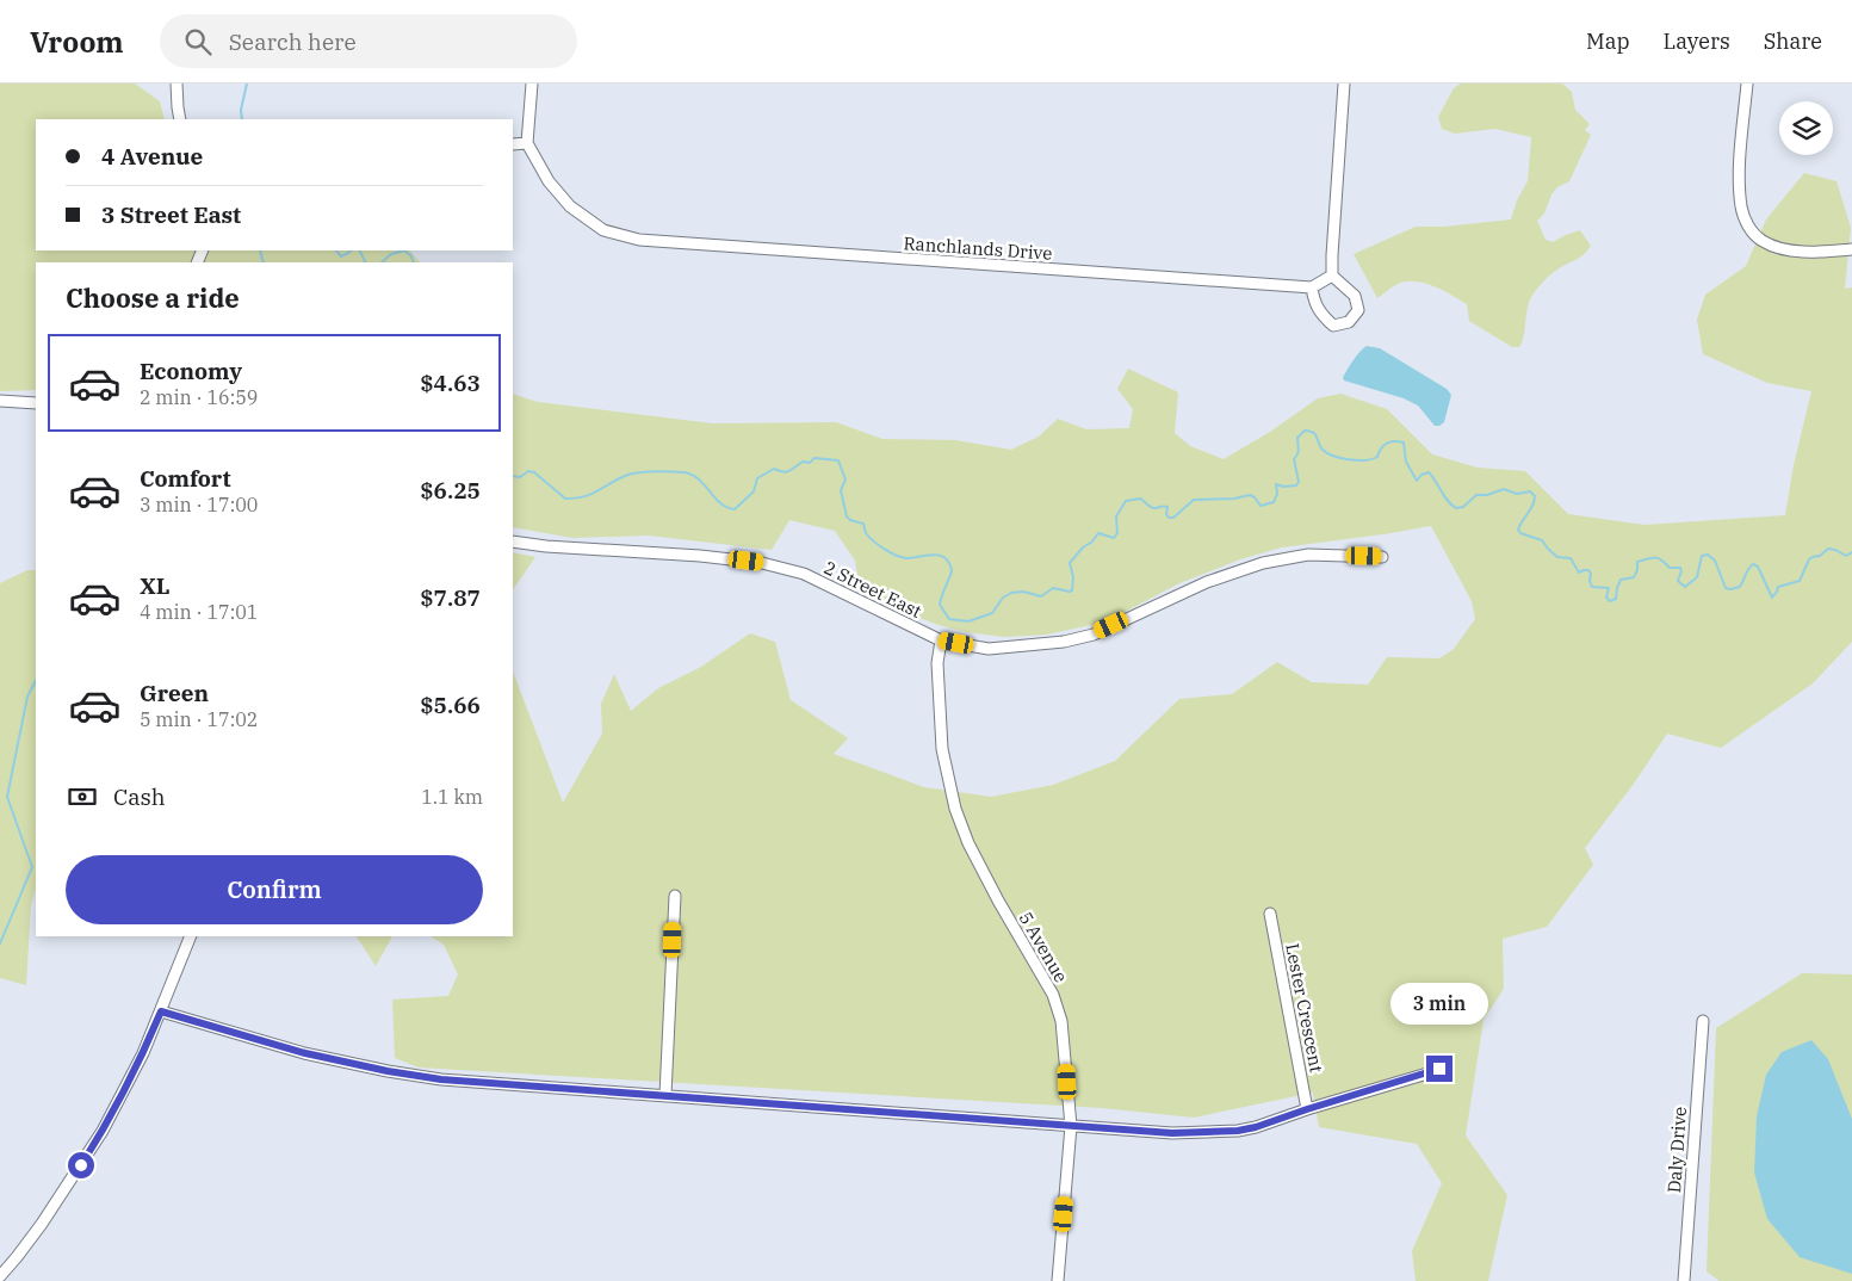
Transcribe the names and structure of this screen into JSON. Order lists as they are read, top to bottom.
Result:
{
  "streets": {
    "street": [
      "Ranchlands Drive",
      "2 Street East",
      "5 Avenue",
      "Lester Crescent",
      "Daly Drive"
    ]
  },
  "crossings": [
    ["2 Street East", "5 Avenue"]
  ],
  "page": {
    "header": "Vroom",
    "search": "Search here",
    "nav": ["Map", "Layers", "Share"],
    "banner": ["4 Avenue", "3 Street East"],
    "heading": "Choose a ride",
    "list": [
      {
        "name": "Economy",
        "note": "2 min · 16:59",
        "value": "$4.63"
      },
      {
        "name": "Comfort",
        "note": "3 min · 17:00",
        "value": "$6.25"
      },
      {
        "name": "XL",
        "note": "4 min · 17:01",
        "value": "$7.87"
      },
      {
        "name": "Green",
        "note": "5 min · 17:02",
        "value": "$5.66"
      }
    ],
    "pay": ["Cash", "1.1 km"],
    "buttons": "Confirm",
    "bubble": "3 min"
  }
}
